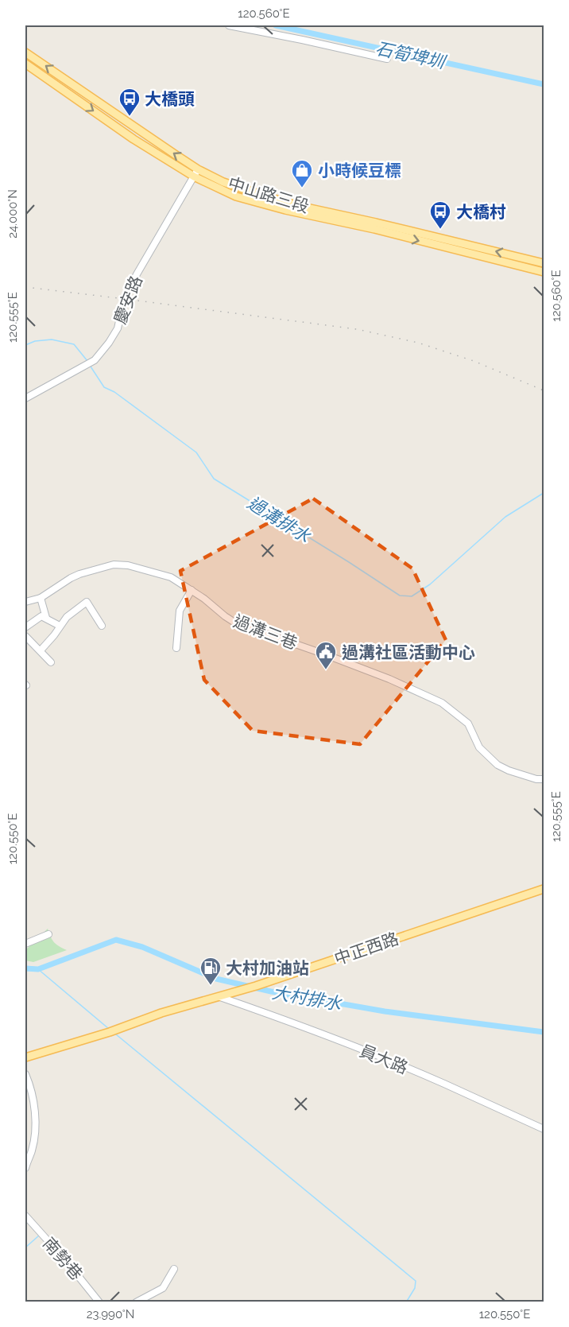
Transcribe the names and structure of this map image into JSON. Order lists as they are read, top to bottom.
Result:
{
  "streets": {
    "main road": ["中山路三段", "中正西路"],
    "street": [
      "慶安路",
      "過溝三巷",
      "員大路",
      "南勢巷"
    ]
  },
  "crossings": [
    ["中山路三段", "慶安路"],
    ["中正西路", "員大路"]
  ],
  "water": ["石筍埤圳", "過溝排水", "大村排水"],
  "places": {
    "bus stop": ["大橋頭", "大橋村"],
    "shop": ["小時候豆標"],
    "public building": ["過溝社區活動中心"],
    "fuel station": ["大村加油站"]
  },
  "coordinates": [
    "120.560°E",
    "24.000°N",
    "120.555°E",
    "120.550°E",
    "23.990°N"
  ]
}
